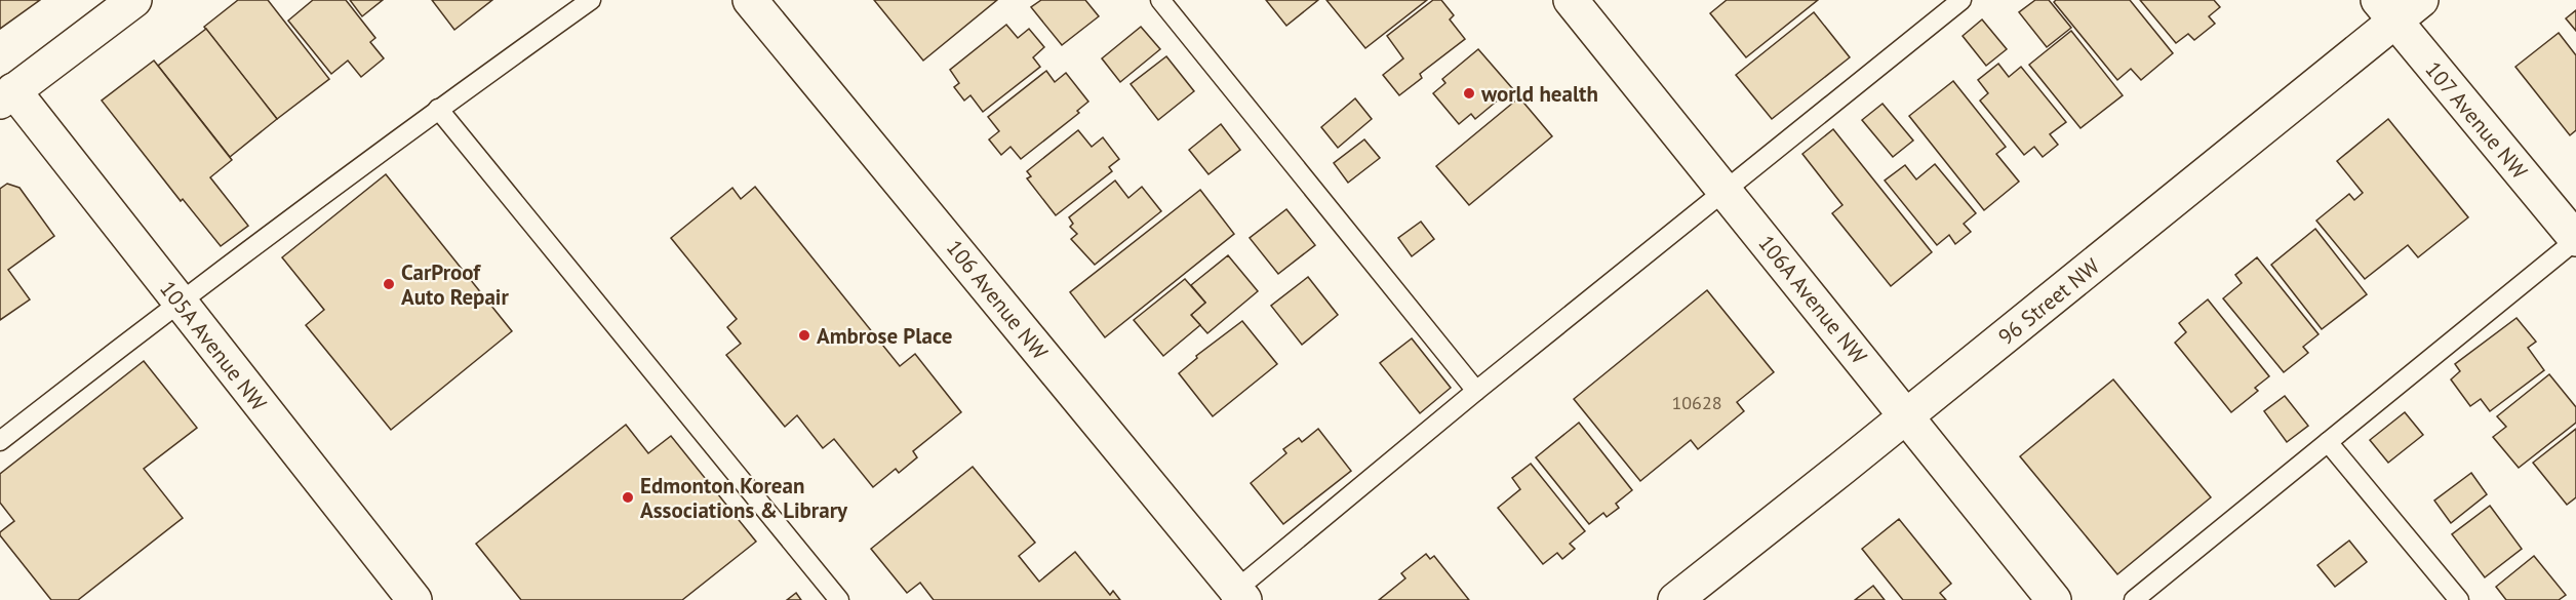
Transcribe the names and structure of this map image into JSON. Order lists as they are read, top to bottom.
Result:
{
  "streets": {
    "street": [
      "107 Avenue NW",
      "106 Avenue NW",
      "106A Avenue NW",
      "96 Street NW",
      "105A Avenue NW"
    ]
  },
  "crossings": [
    ["107 Avenue NW", "96 Street NW"],
    ["106A Avenue NW", "96 Street NW"]
  ],
  "places": [
    "world health",
    "CarProof Auto Repair",
    "Ambrose Place",
    "Edmonton Korean Associations & Library"
  ],
  "house_numbers": ["10628"]
}
